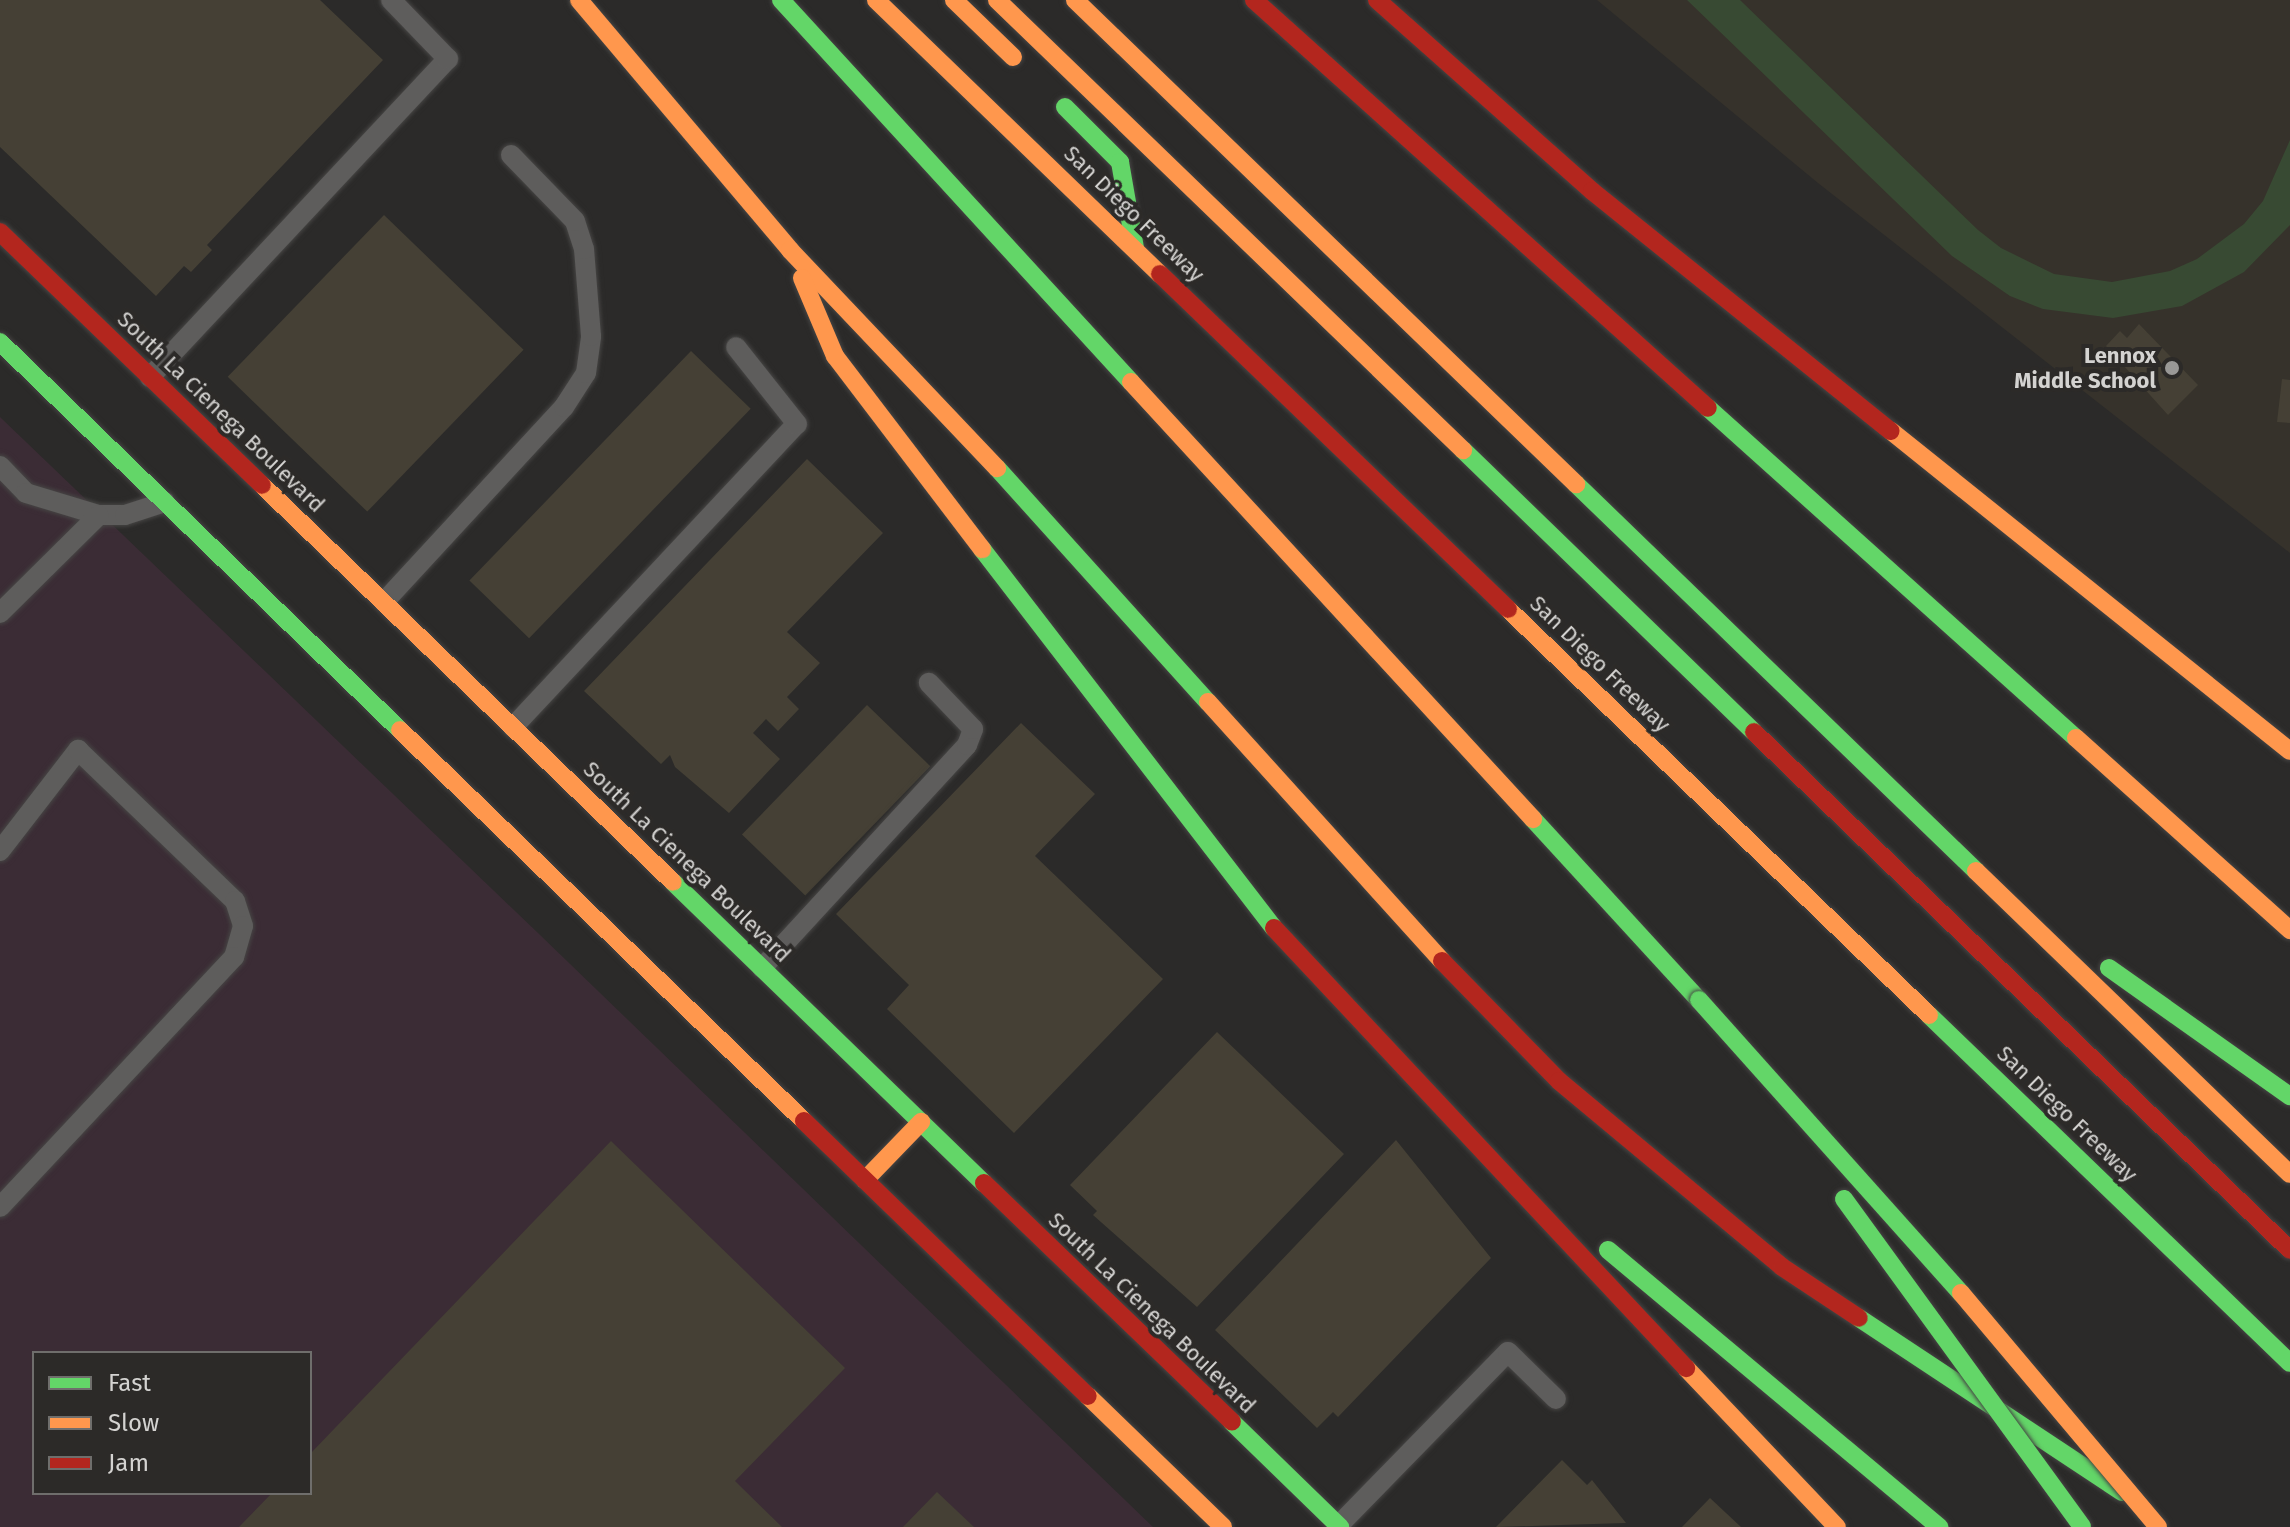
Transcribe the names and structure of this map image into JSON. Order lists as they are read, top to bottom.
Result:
{
  "streets": {
    "main road": ["San Diego Freeway", "South La Cienega Boulevard"]
  },
  "places": ["Lennox Middle School"],
  "legend": ["Fast", "Slow", "Jam"]
}
